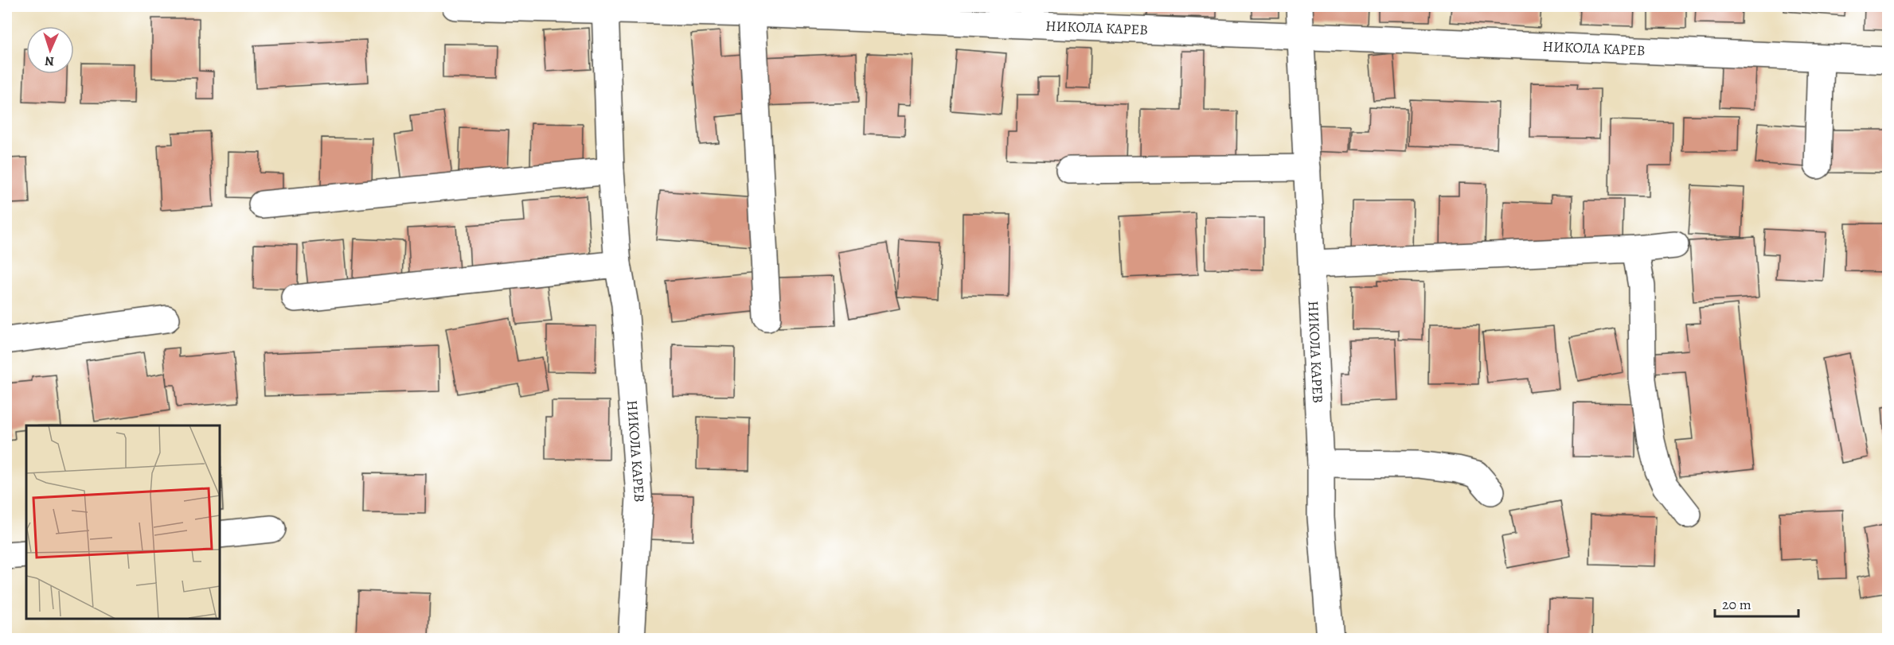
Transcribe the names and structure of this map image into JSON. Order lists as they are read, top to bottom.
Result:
{
  "streets": {
    "street": ["НИКОЛА КАРЕВ"]
  },
  "scale_bar": "20 m",
  "north": "bottom"
}
